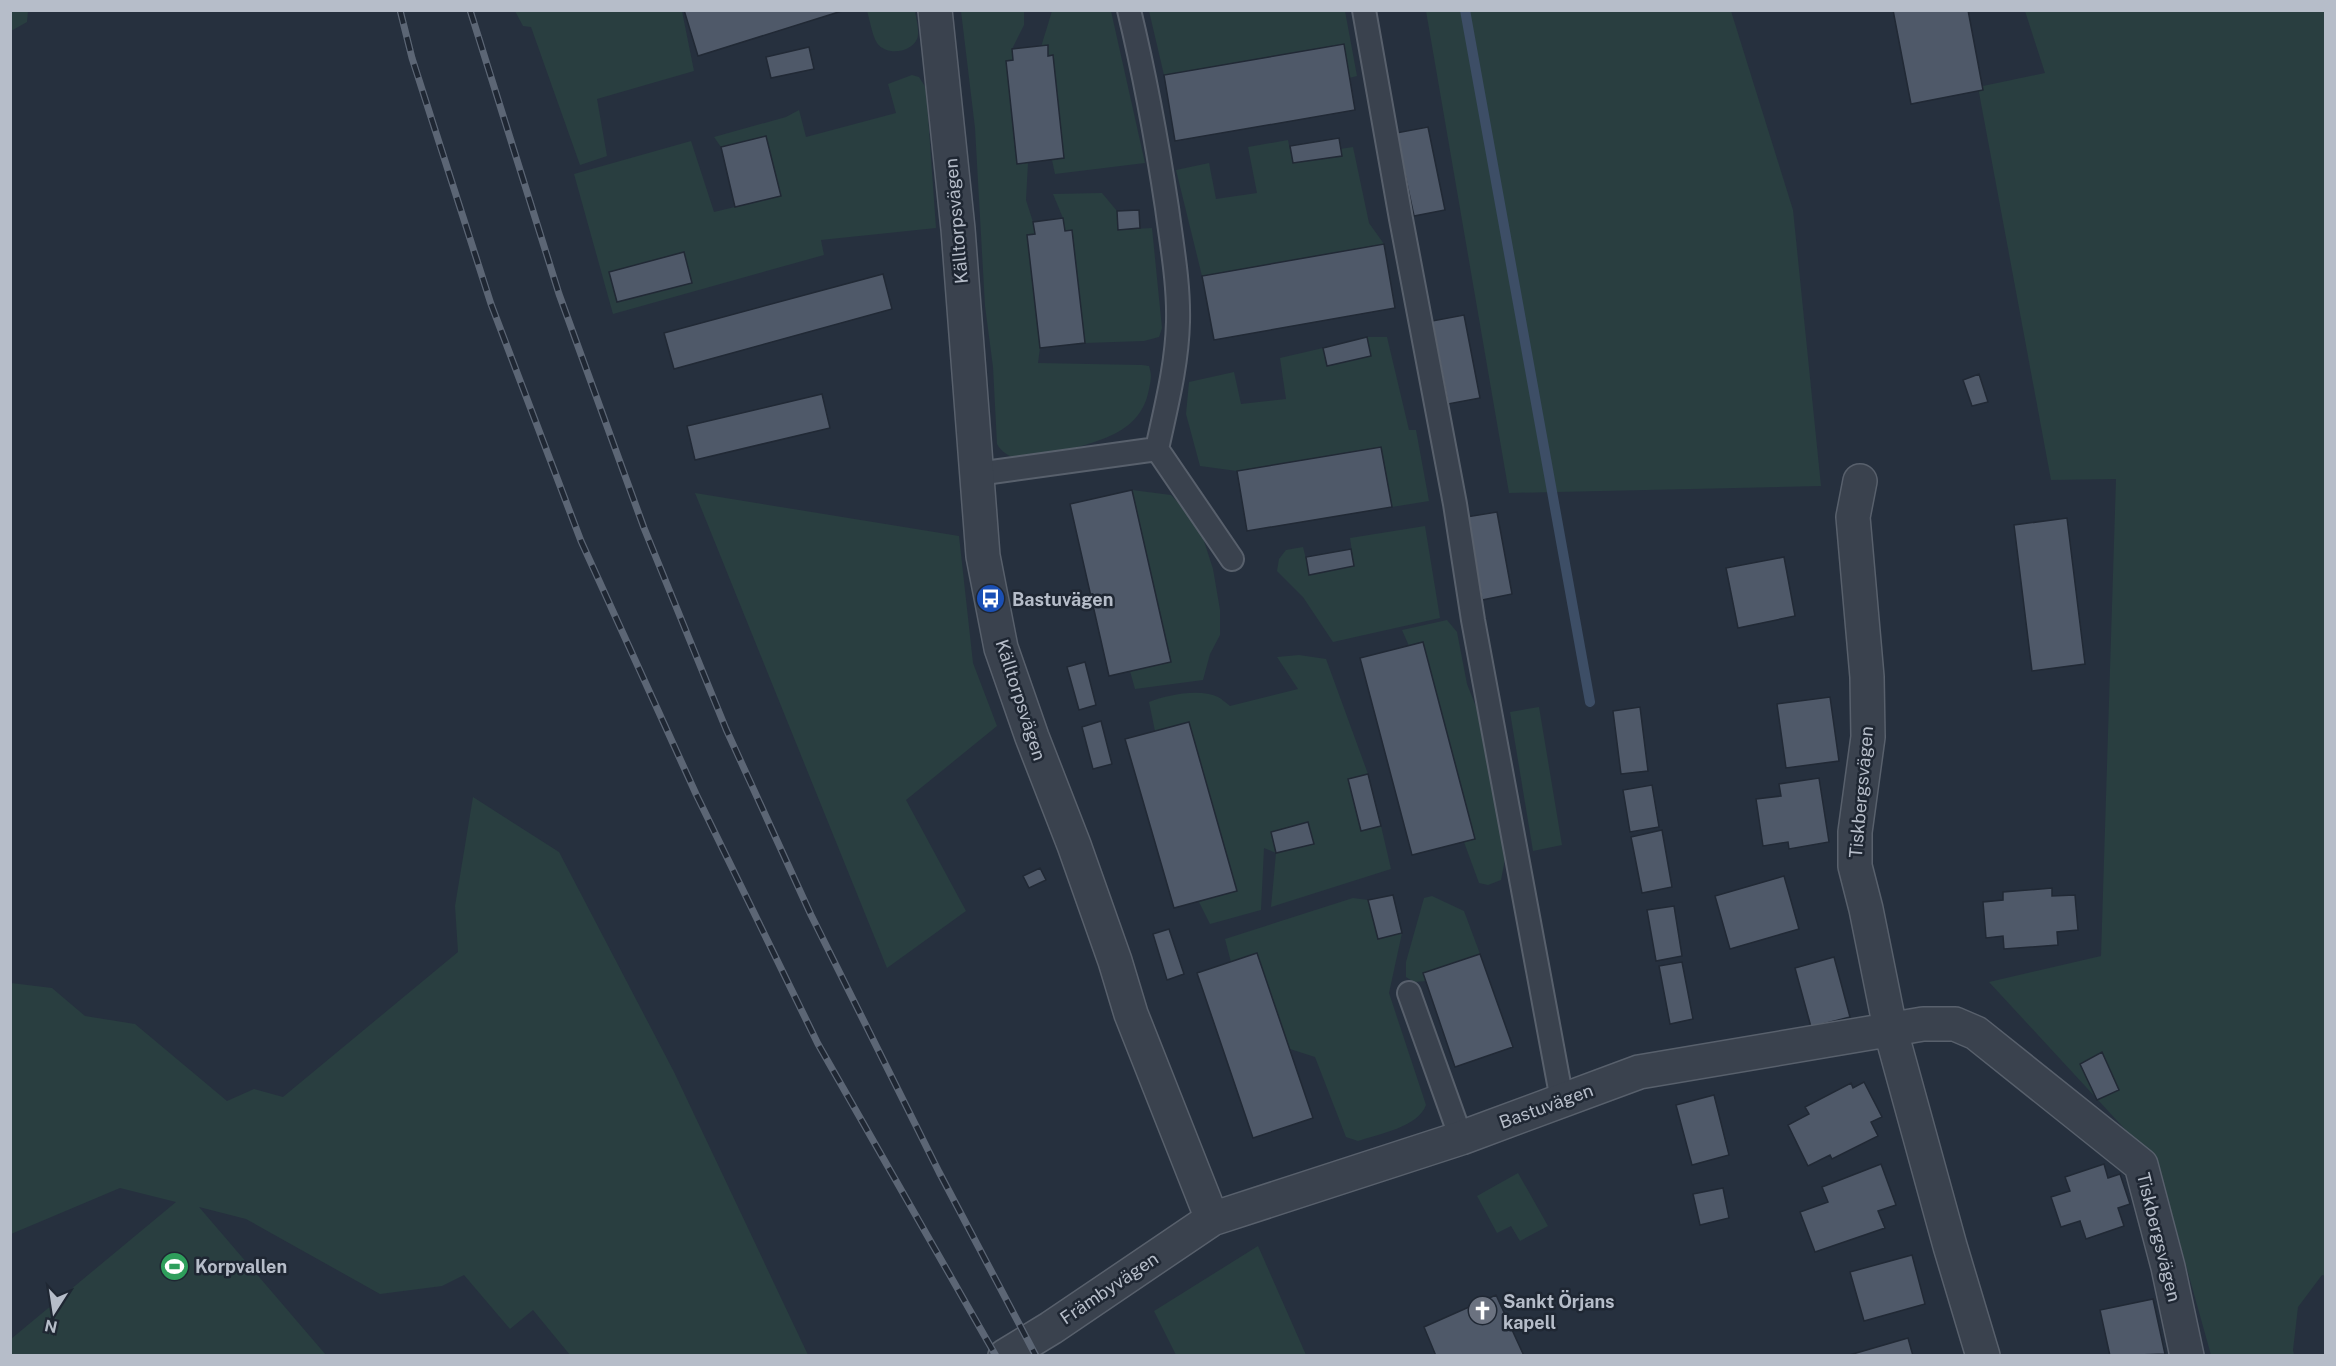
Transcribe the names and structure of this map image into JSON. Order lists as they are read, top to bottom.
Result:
{
  "streets": {
    "street": [
      "Källtorpsvägen",
      "Tiskbergsvägen",
      "Bastuvägen",
      "Främbyvägen"
    ]
  },
  "crossings": [
    ["Källtorpsvägen", "Bastuvägen"],
    ["Källtorpsvägen", "Främbyvägen"],
    ["Tiskbergsvägen", "Bastuvägen"],
    ["Bastuvägen", "Främbyvägen"]
  ],
  "places": {
    "bus stop": ["Bastuvägen"],
    "sports": ["Korpvallen"],
    "church": ["Sankt Örjans kapell"]
  },
  "north": "bottom"
}
